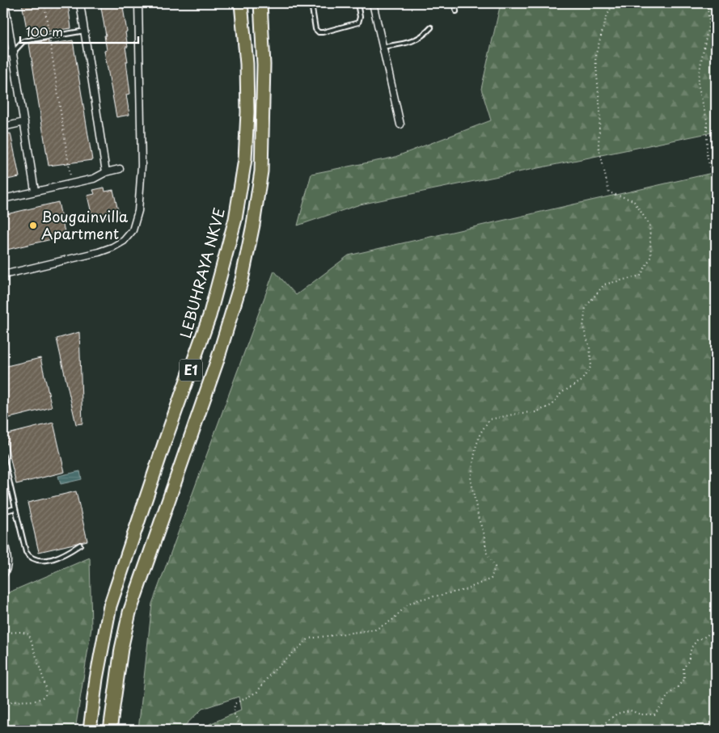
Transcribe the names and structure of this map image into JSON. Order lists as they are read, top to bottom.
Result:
{
  "streets": {
    "highway": ["LEBUHRAYA NKVE", "E1"]
  },
  "places": ["Bougainvilla Apartment"],
  "scale_bar": "100 m"
}
